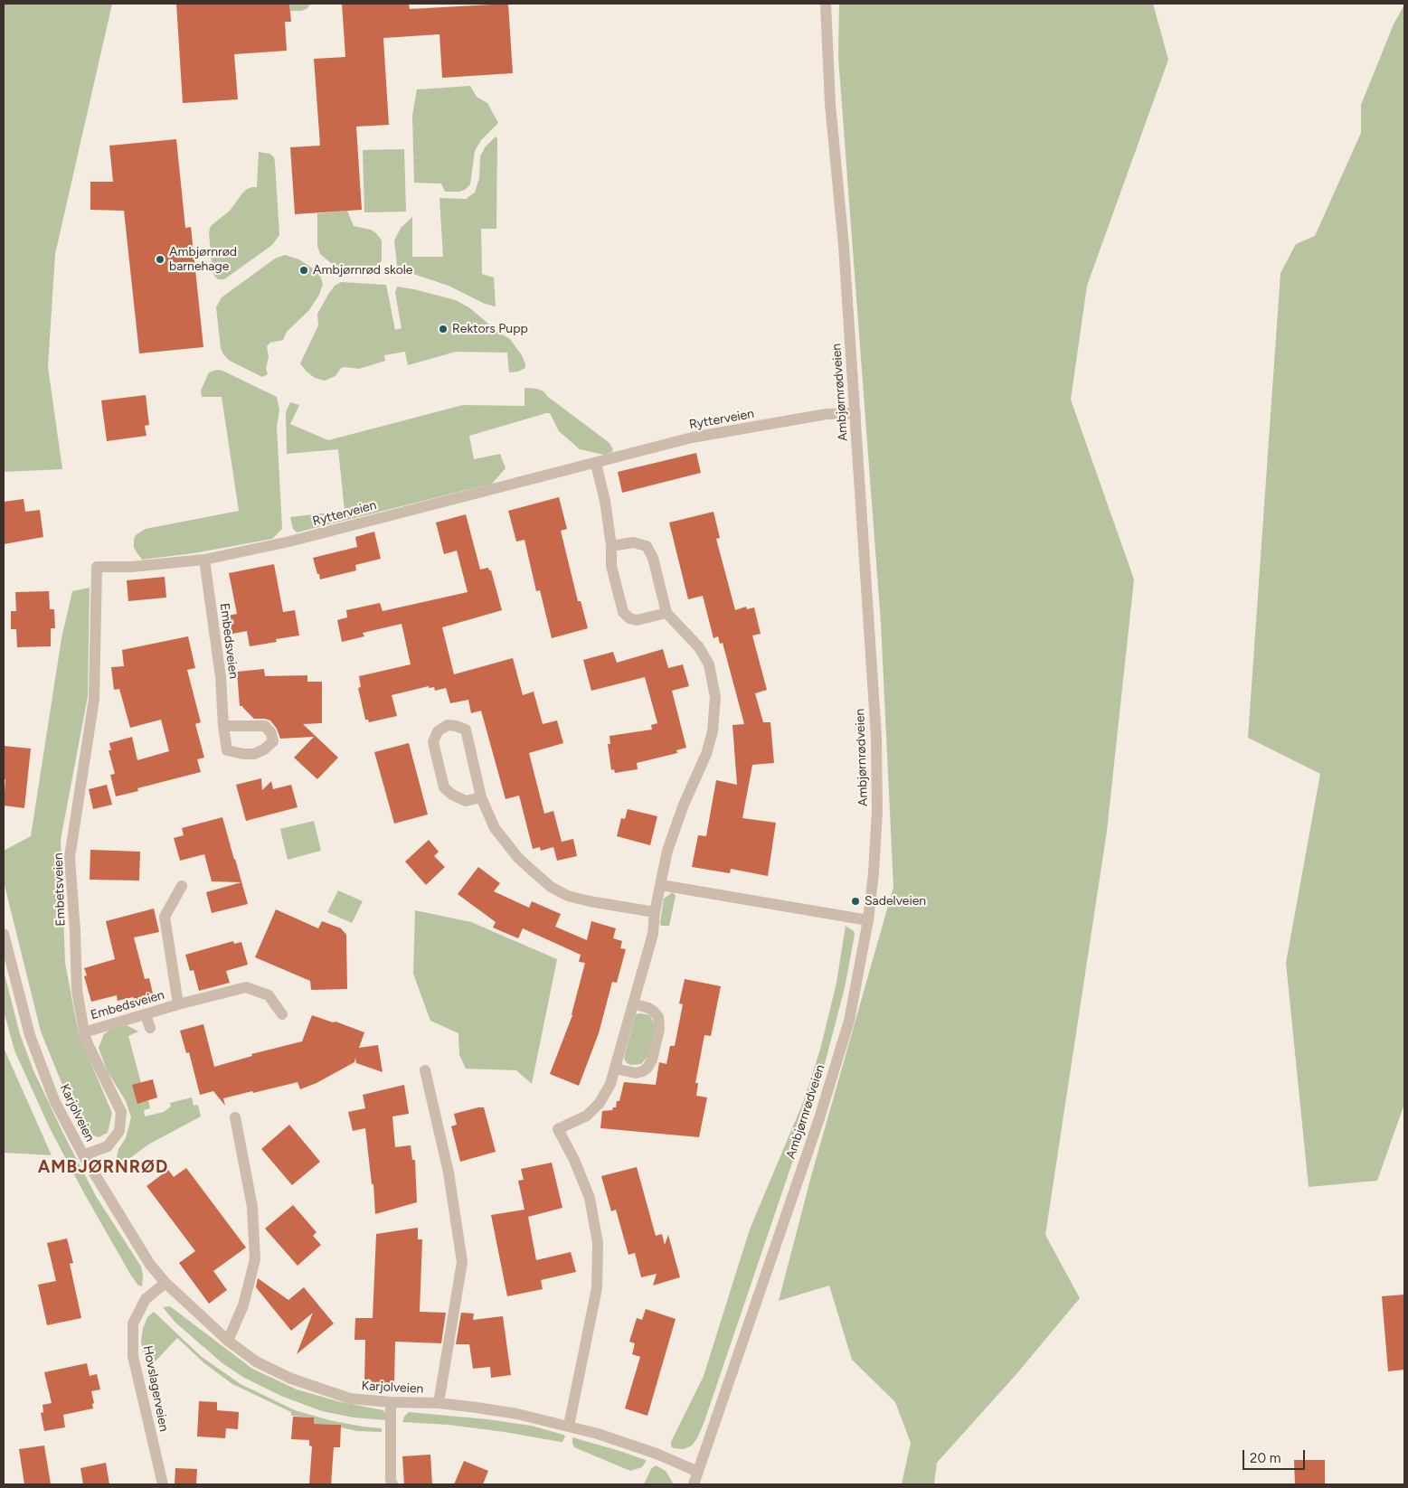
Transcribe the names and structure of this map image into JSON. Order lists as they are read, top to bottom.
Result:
{
  "streets": {
    "street": [
      "Ambjørnrødveien",
      "Rytterveien",
      "Embedsveien",
      "Embetsveien",
      "Karjolveien",
      "Hovslagerveien"
    ]
  },
  "crossings": [
    ["Ambjørnrødveien", "Rytterveien"],
    ["Ambjørnrødveien", "Karjolveien"],
    ["Rytterveien", "Embedsveien"],
    ["Rytterveien", "Embetsveien"],
    ["Embedsveien", "Embetsveien"],
    ["Embetsveien", "Karjolveien"],
    ["Karjolveien", "Hovslagerveien"]
  ],
  "districts": ["AMBJØRNRØD"],
  "places": [
    "Ambjørnrød barnehage",
    "Ambjørnrød skole",
    "Rektors Pupp",
    "Sadelveien"
  ],
  "scale_bar": "20 m"
}
